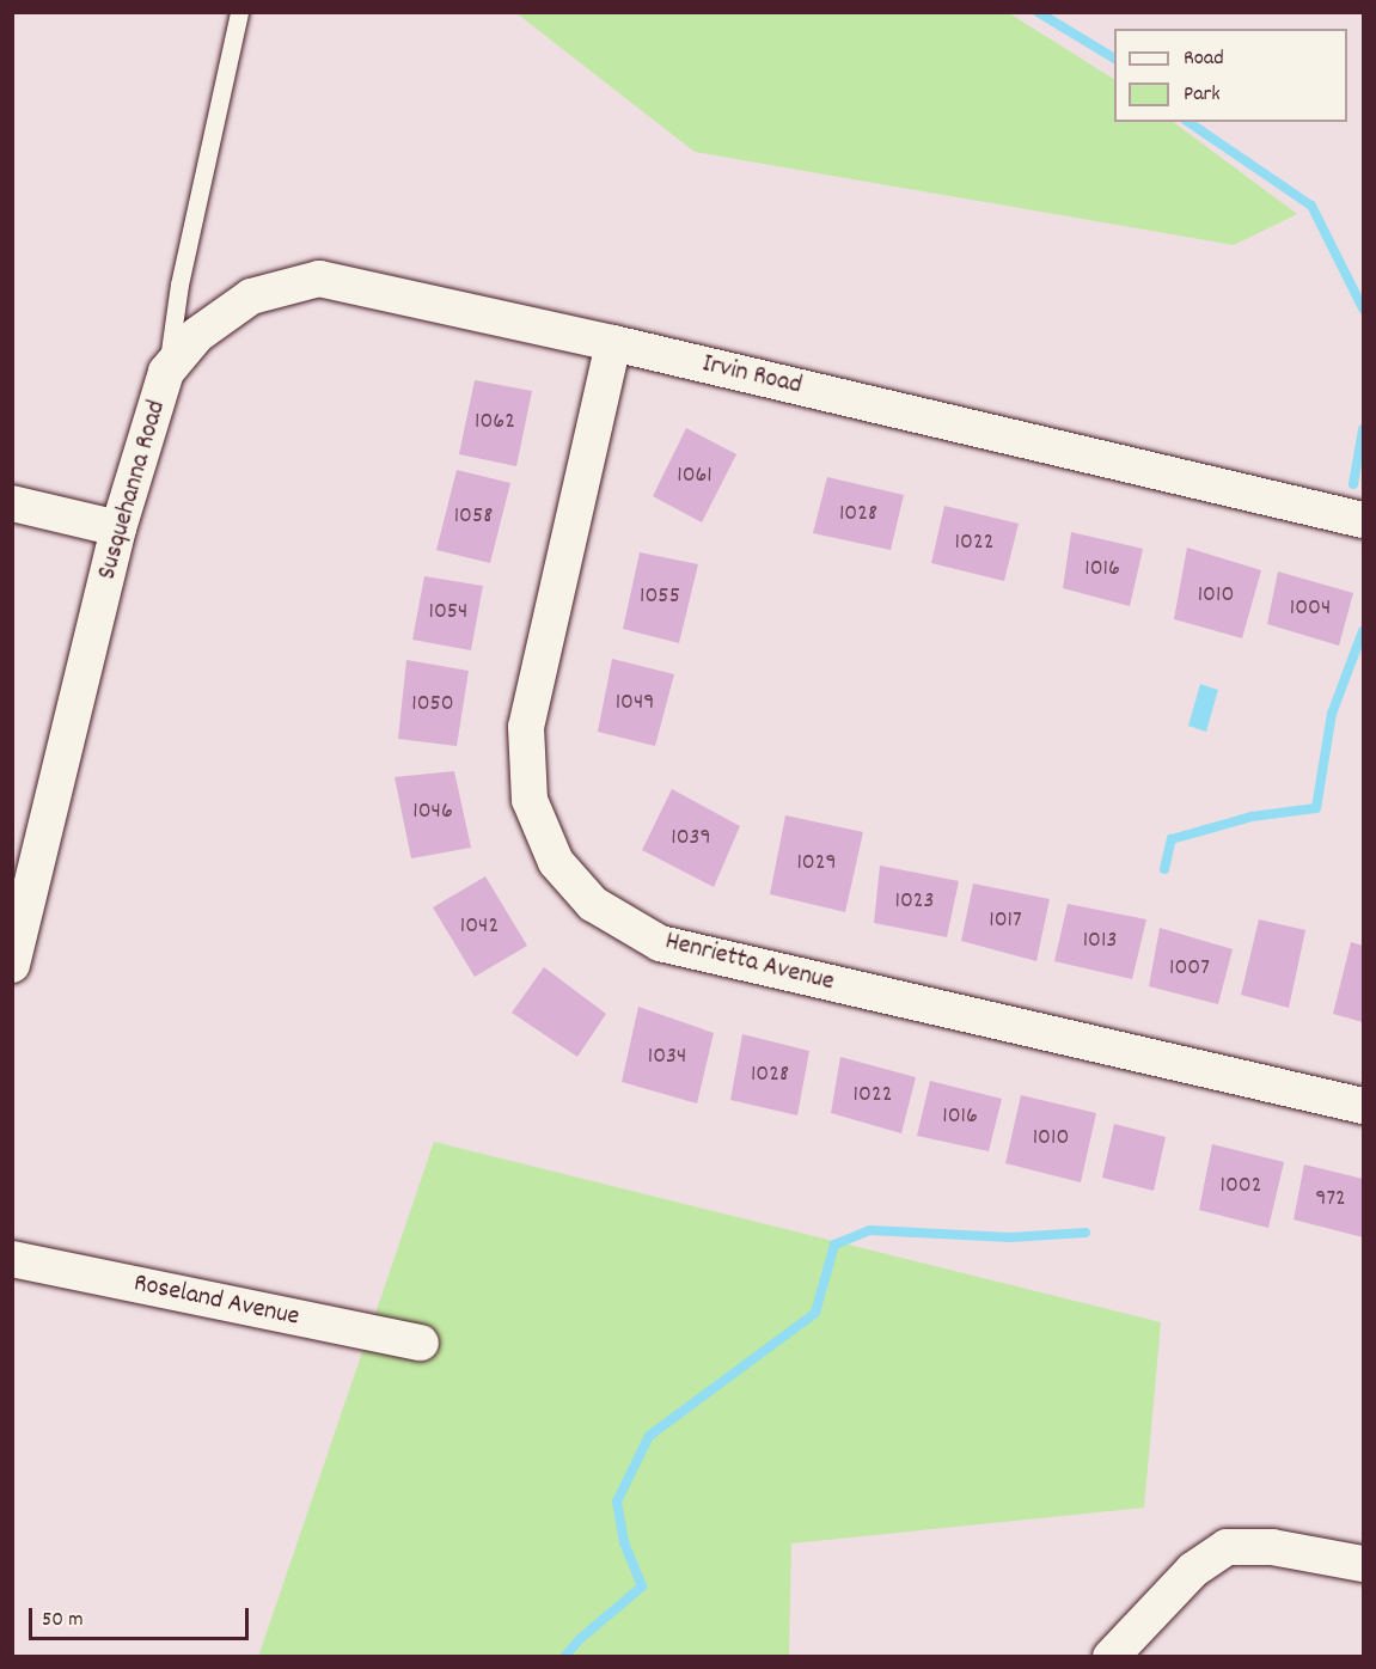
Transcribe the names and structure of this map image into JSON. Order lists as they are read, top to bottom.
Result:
{
  "streets": {
    "street": [
      "Irvin Road",
      "Susquehanna Road",
      "Henrietta Avenue",
      "Roseland Avenue"
    ]
  },
  "crossings": [
    ["Irvin Road", "Susquehanna Road"],
    ["Irvin Road", "Henrietta Avenue"]
  ],
  "house_numbers": [
    "1062",
    "1061",
    "1028",
    "1058",
    "1022",
    "1016",
    "1010",
    "1055",
    "1004",
    "1054",
    "1049",
    "1050",
    "1046",
    "1039",
    "1029",
    "1023",
    "1017",
    "1042",
    "1013",
    "1007",
    "1034",
    "1028",
    "1022",
    "1016",
    "1010",
    "1002",
    "972"
  ],
  "legend": ["Road", "Park"],
  "scale_bar": "50 m"
}
